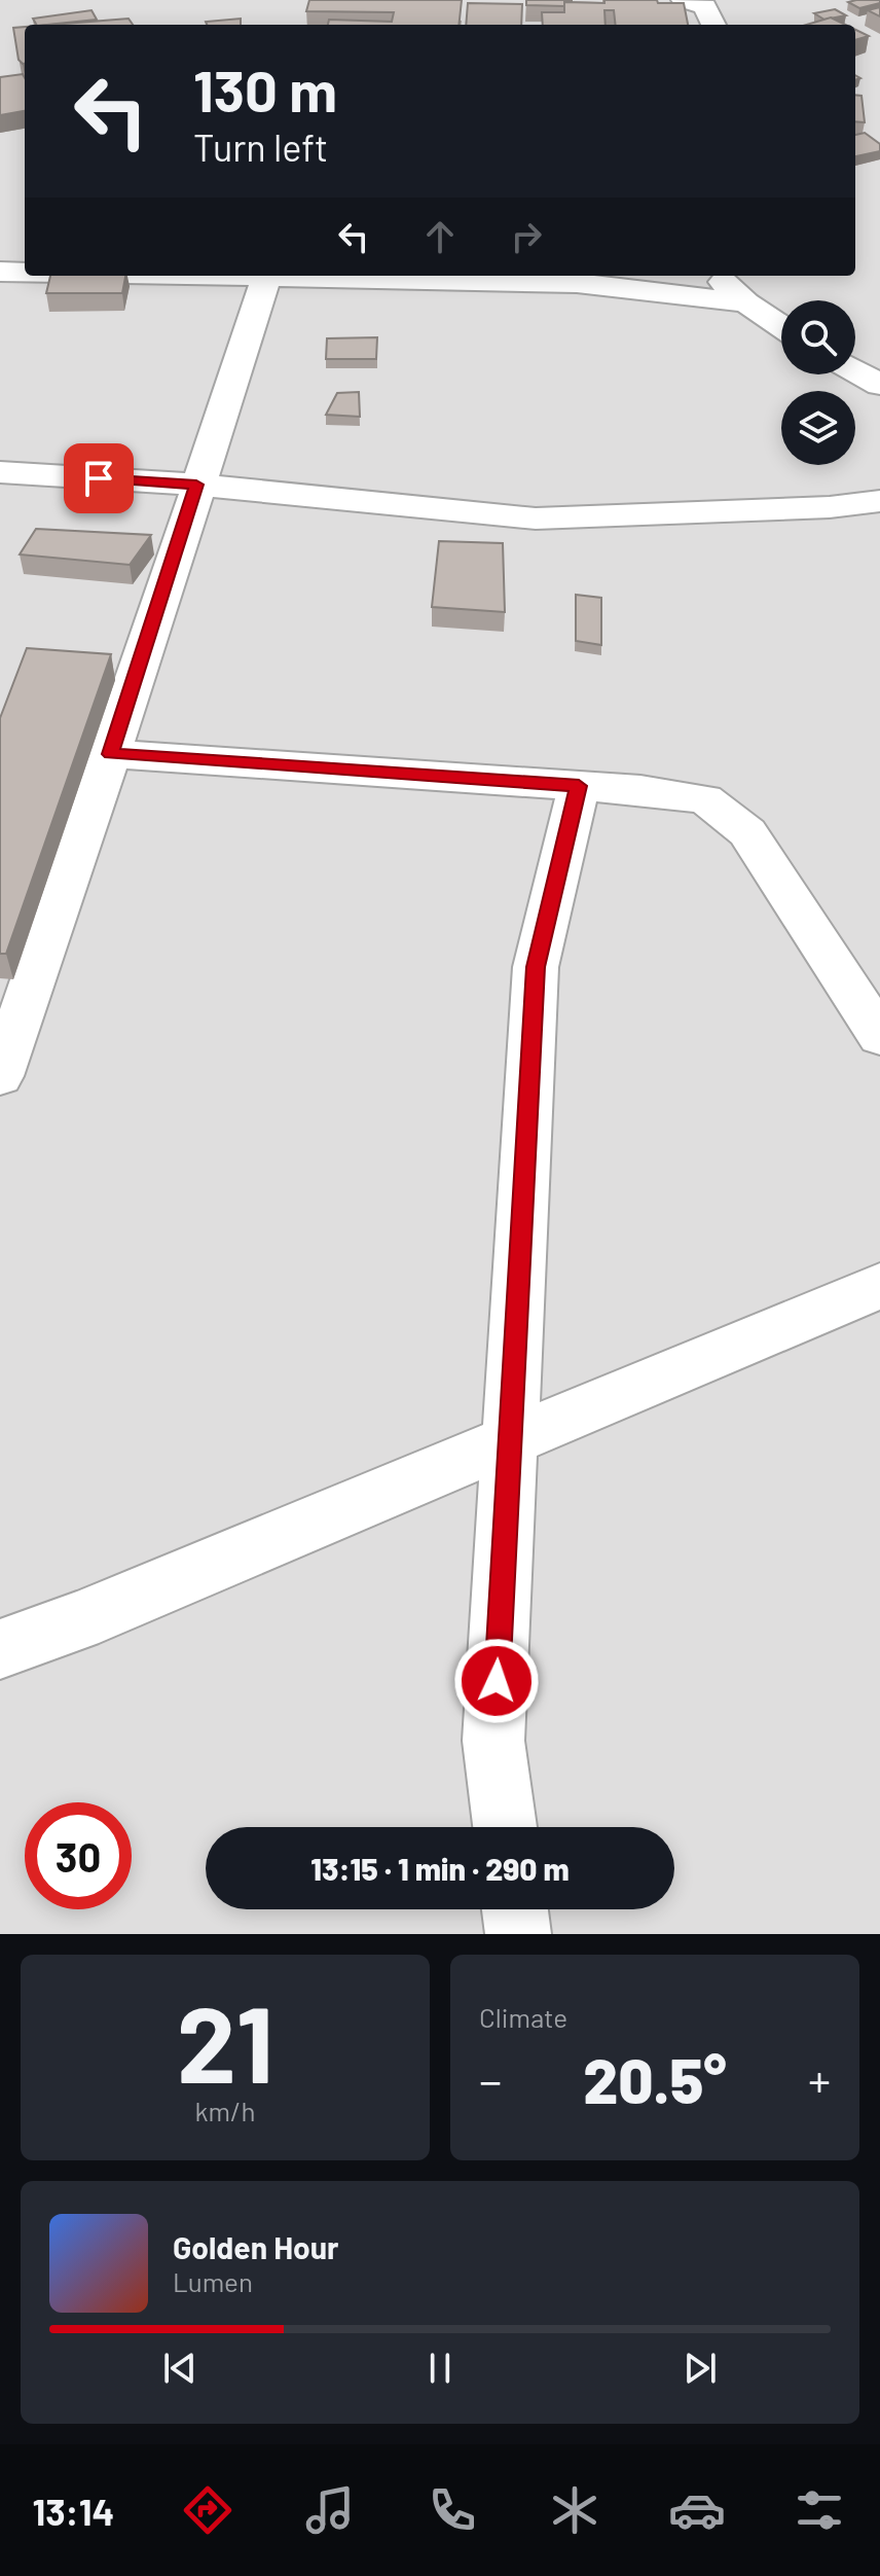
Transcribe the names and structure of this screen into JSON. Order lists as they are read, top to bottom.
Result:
{
  "page": {
    "turn": ["130 m", "Turn left"],
    "limit": "30",
    "trip": "13:15 · 1 min · 290 m",
    "tile": [
      ["21", "km/h"],
      "Climate"
    ],
    "heat": ["−", "20.5°", "+"],
    "song": ["Golden Hour", "Lumen"],
    "tabs": "13:14"
  }
}
